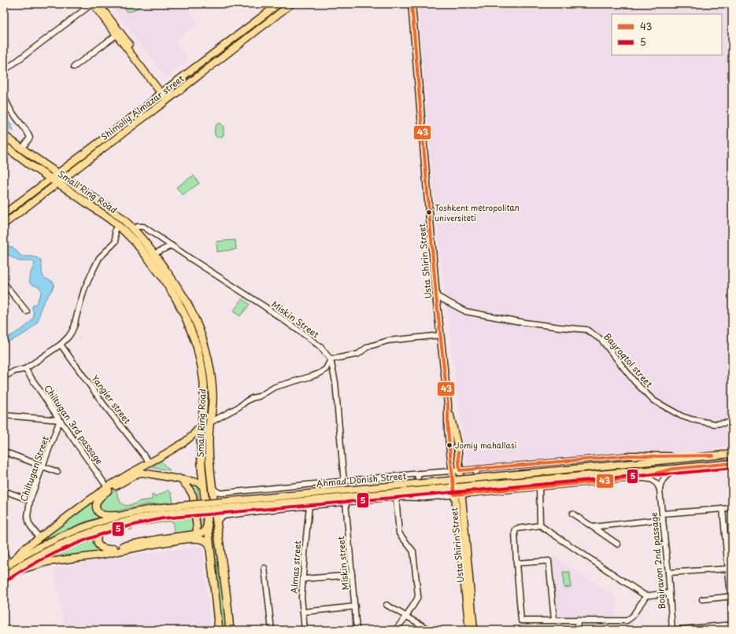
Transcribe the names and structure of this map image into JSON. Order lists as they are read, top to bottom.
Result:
{
  "streets": {
    "highway": ["Small Ring Road"],
    "main road": ["Shimoliy Almazar street", "Usta Shirin Street", "Ahmad Donish Street"],
    "street": [
      "Miskin Street",
      "Bayroqtol street",
      "Yangier street",
      "Chiltugan 3rd passage",
      "Chiltugan Street",
      "Bogiravon 2nd passage",
      "Miskin street",
      "Almas street"
    ]
  },
  "crossings": [
    ["Shimoliy Almazar street", "Small Ring Road"],
    ["Small Ring Road", "Miskin Street"],
    ["Small Ring Road", "Ahmad Donish Street"],
    ["Usta Shirin Street", "Bayroqtol street"],
    ["Usta Shirin Street", "Ahmad Donish Street"],
    ["Miskin Street", "Ahmad Donish Street"],
    ["Miskin Street", "Miskin street"],
    ["Chiltugan 3rd passage", "Chiltugan Street"],
    ["Ahmad Donish Street", "Miskin street"],
    ["Ahmad Donish Street", "Almas street"]
  ],
  "places": ["Toshkent metropolitan universiteti", "Jomiy mahallasi"],
  "lines": ["transit line 43", "transit line 5"],
  "legend": ["43", "5"]
}
